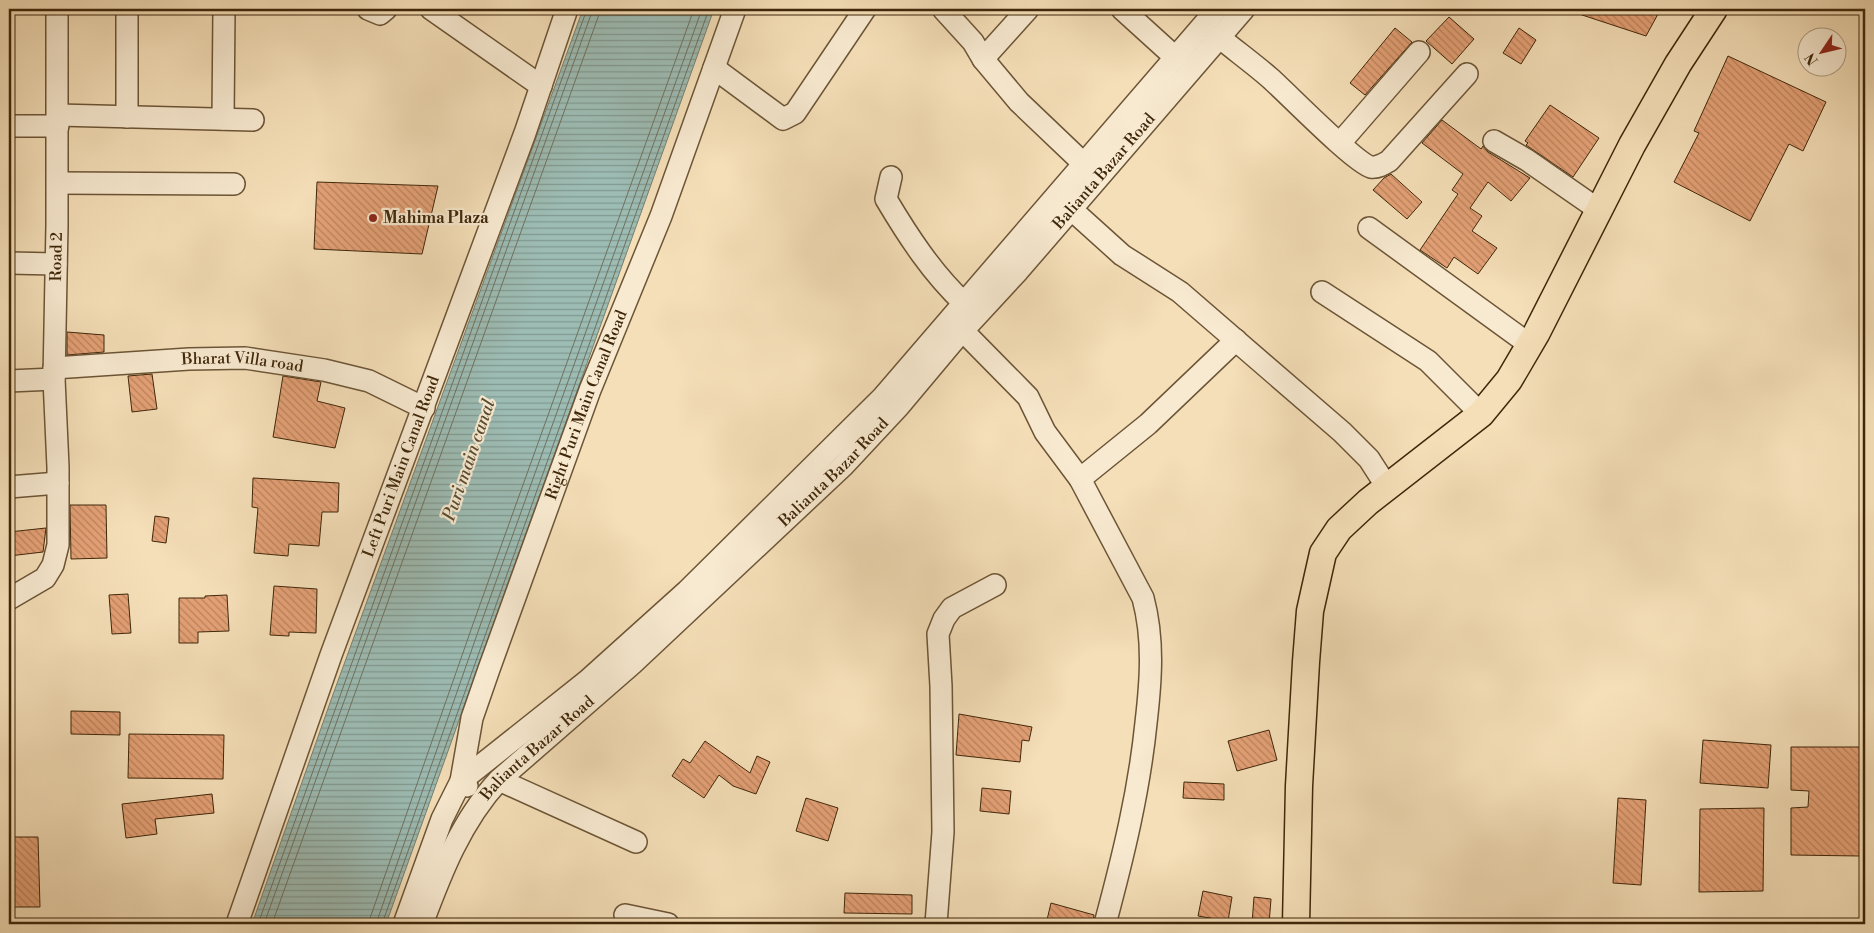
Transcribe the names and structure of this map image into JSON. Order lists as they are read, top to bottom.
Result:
{
  "streets": {
    "street": [
      "Balianta Bazar Road",
      "Road 2",
      "Bharat Villa road",
      "Right Puri Main Canal Road",
      "Left Puri Main Canal Road"
    ]
  },
  "crossings": [
    ["Balianta Bazar Road", "Right Puri Main Canal Road"],
    ["Road 2", "Bharat Villa road"],
    ["Bharat Villa road", "Left Puri Main Canal Road"]
  ],
  "water": ["Puri main canal"],
  "places": ["Mahima Plaza"],
  "north": "bottom left"
}
